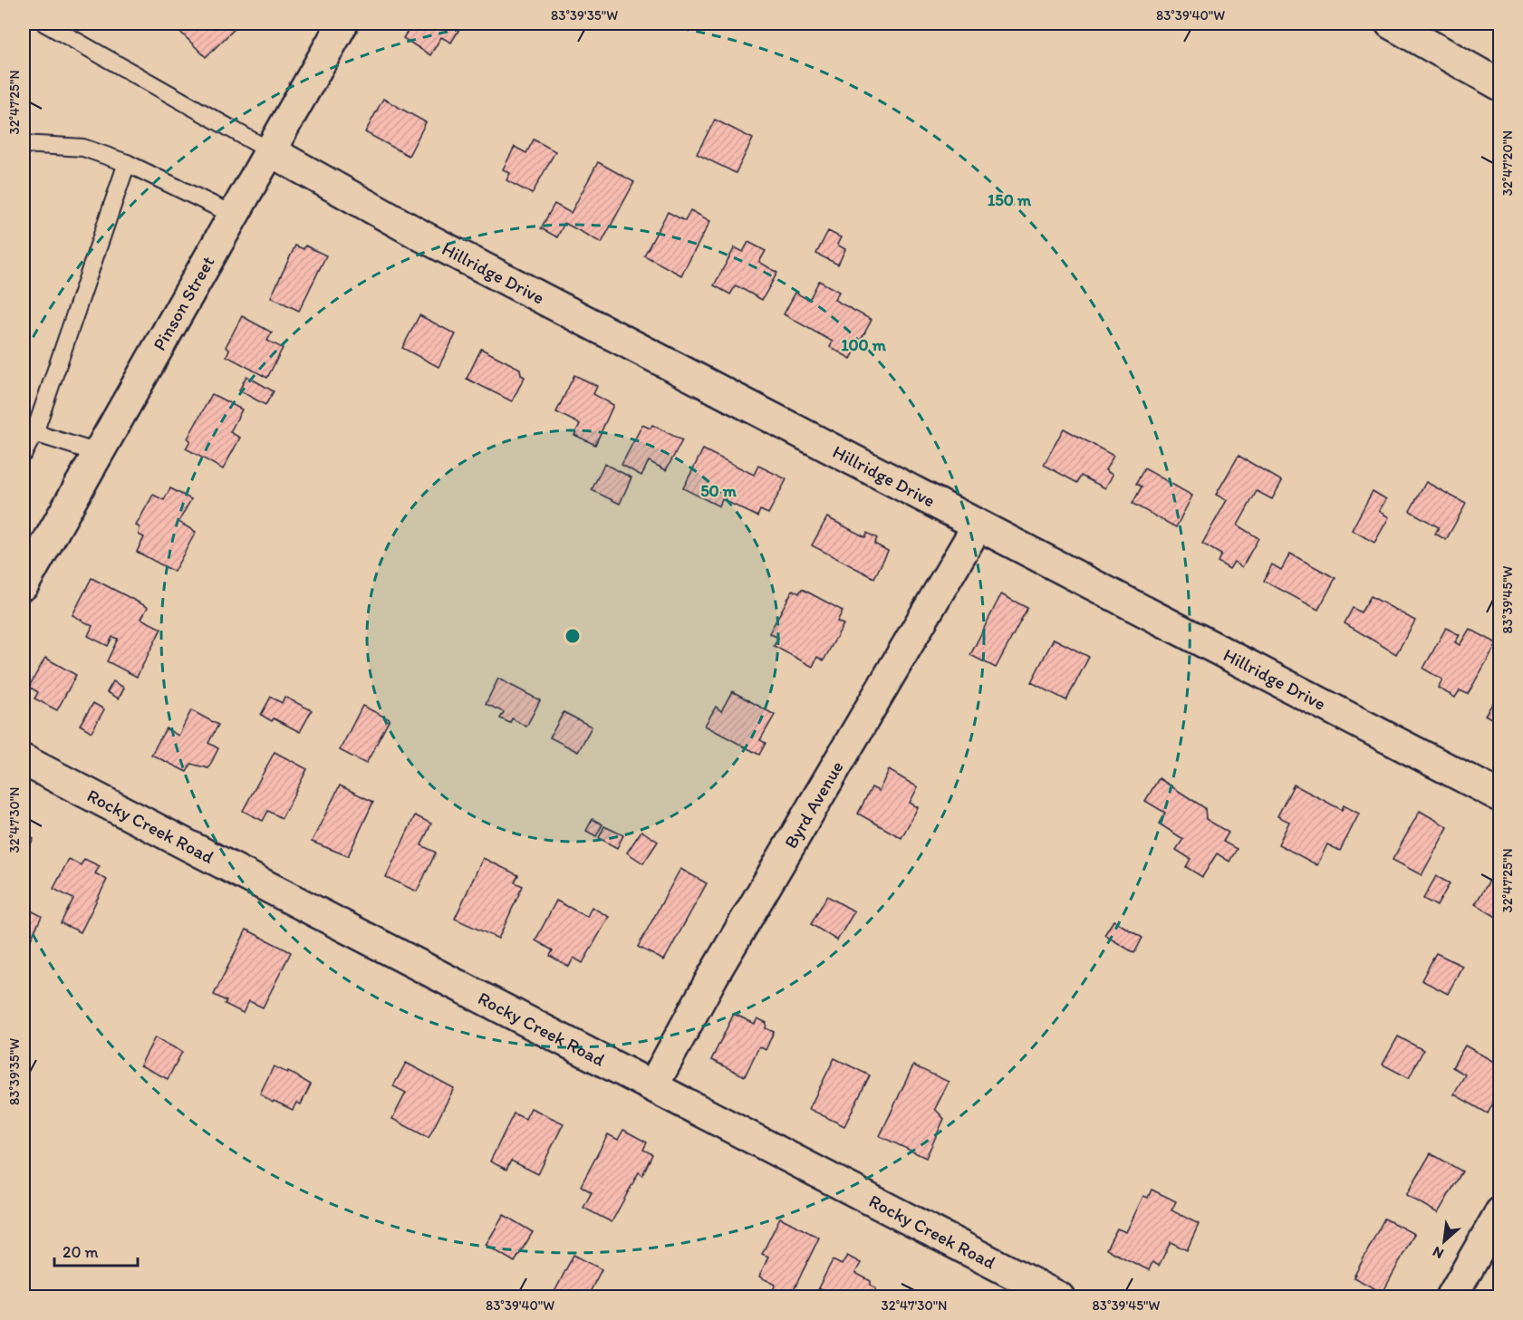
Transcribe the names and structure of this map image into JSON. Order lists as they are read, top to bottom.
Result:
{
  "streets": {
    "street": [
      "Hillridge Drive",
      "Pinson Street",
      "Byrd Avenue",
      "Rocky Creek Road"
    ]
  },
  "crossings": [
    ["Hillridge Drive", "Pinson Street"],
    ["Hillridge Drive", "Byrd Avenue"],
    ["Byrd Avenue", "Rocky Creek Road"]
  ],
  "scale_bar": "20 m",
  "north": "bottom left",
  "coordinates": [
    "83°39'35\"W",
    "83°39'40\"W",
    "32°47'25\"N",
    "32°47'20\"N",
    "83°39'45\"W",
    "32°47'30\"N"
  ],
  "rings": ["150 m", "100 m", "50 m"]
}
